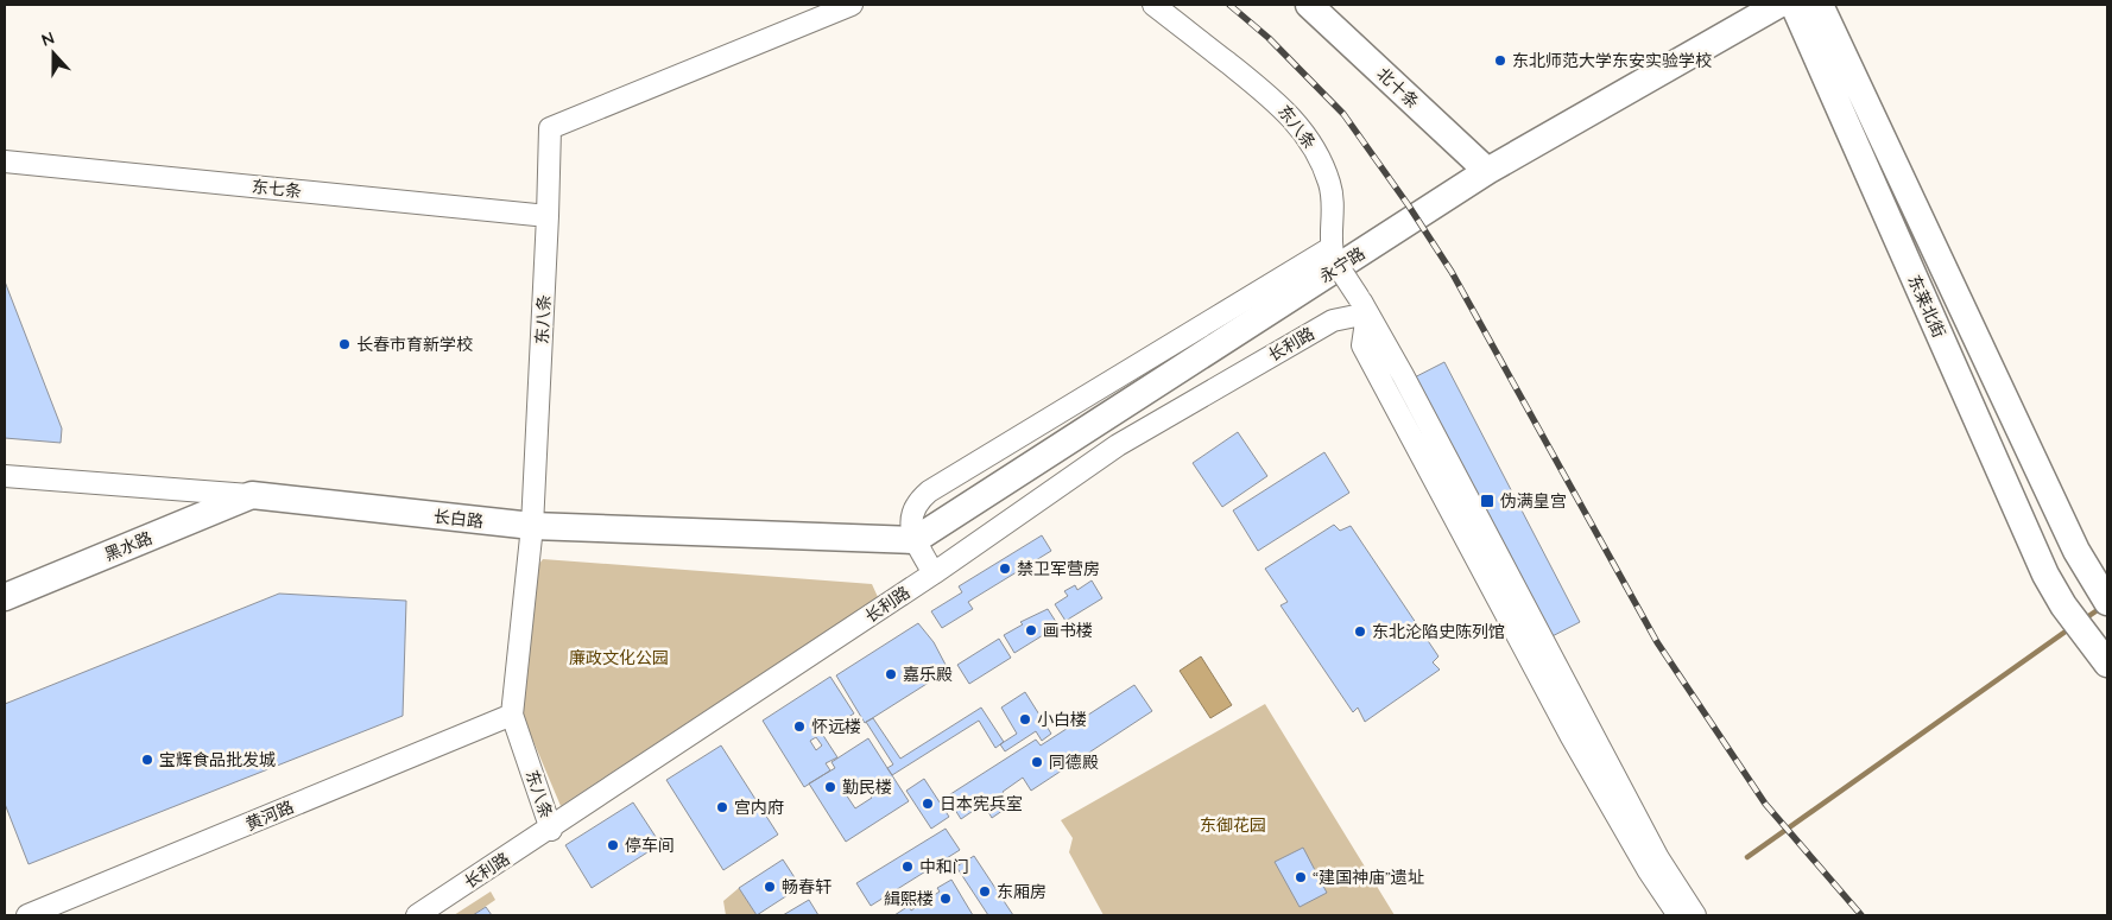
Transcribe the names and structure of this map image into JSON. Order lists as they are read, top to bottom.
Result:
{
  "streets": {
    "main road": [
      "北十条",
      "永宁路",
      "东莱北街",
      "长白路",
      "黑水路"
    ],
    "street": [
      "东八条",
      "东七条",
      "长利路",
      "黄河路"
    ]
  },
  "crossings": [
    ["北十条", "永宁路"],
    ["东八条", "东七条"],
    ["东八条", "长利路"],
    ["东八条", "长白路"],
    ["东八条", "黄河路"],
    ["永宁路", "长白路"],
    ["长白路", "黑水路"]
  ],
  "parks": ["廉政文化公园", "东御花园"],
  "places": {
    "other": [
      "东北师范大学东安实验学校",
      "长春市育新学校",
      "禁卫军营房",
      "画书楼",
      "东北沦陷史陈列馆",
      "嘉乐殿",
      "小白楼",
      "怀远楼",
      "宝辉食品批发城",
      "同德殿",
      "勤民楼",
      "日本宪兵室",
      "宫内府",
      "停车间",
      "中和门",
      "“建国神庙”遗址",
      "畅春轩",
      "东厢房",
      "緝熙楼"
    ],
    "transit": ["伪满皇宫"]
  },
  "north": "top"
}
